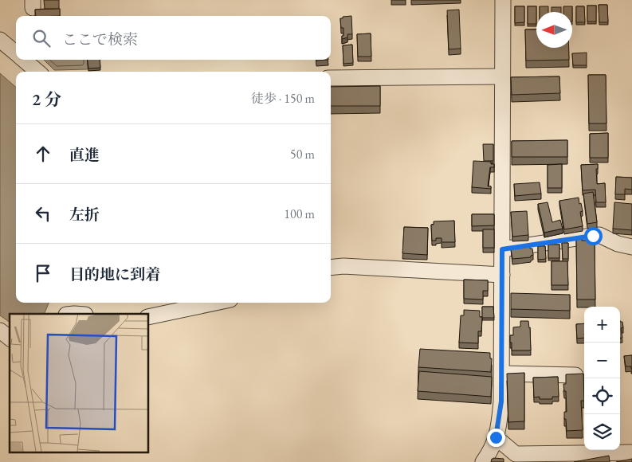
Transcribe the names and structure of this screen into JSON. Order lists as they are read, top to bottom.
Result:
{
  "north": "left",
  "page": {
    "search": "ここで検索",
    "heading": ["2 分", "徒歩 · 150 m"],
    "list": [
      ["直進", "50 m"],
      ["左折", "100 m"],
      "目的地に到着"
    ],
    "map_buttons": ["+", "−"]
  }
}
